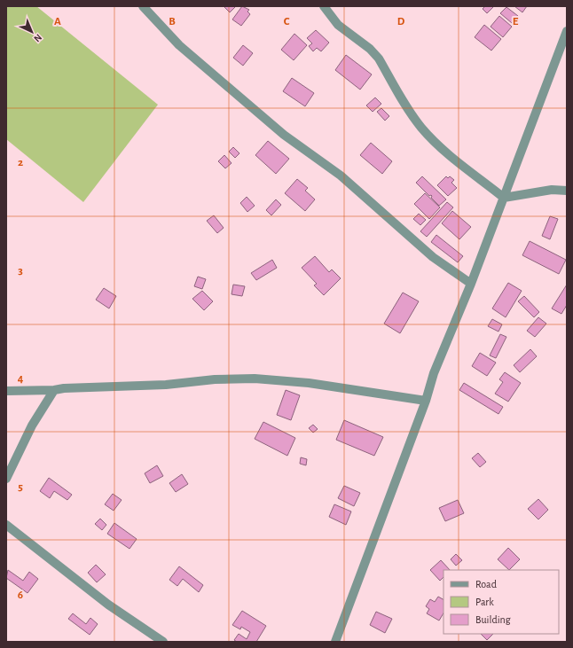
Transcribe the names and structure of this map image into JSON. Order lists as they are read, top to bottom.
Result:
{
  "legend": ["Road", "Park", "Building"],
  "north": "bottom right",
  "grid": {
    "columns": [
      "A",
      "B",
      "C",
      "D",
      "E"
    ],
    "rows": [
      "2",
      "3",
      "4",
      "5",
      "6"
    ]
  }
}
